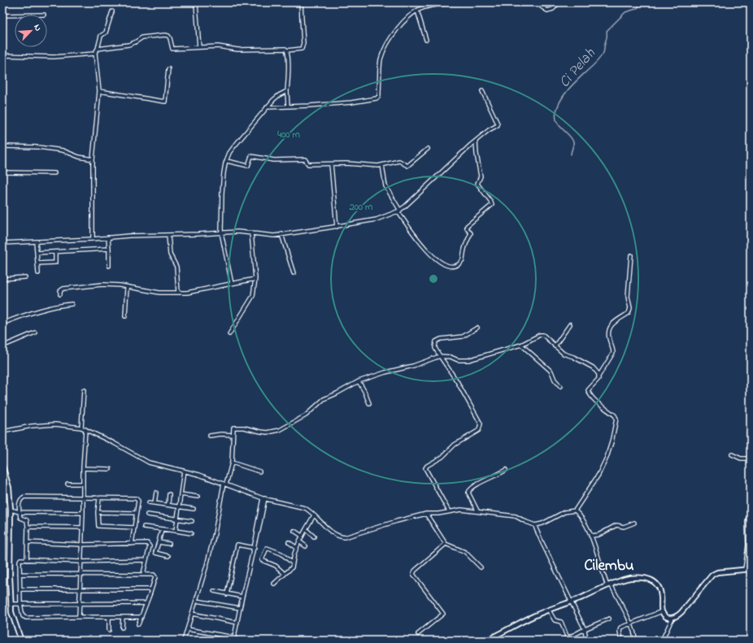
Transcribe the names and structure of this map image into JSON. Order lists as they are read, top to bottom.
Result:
{
  "districts": ["Cilembu"],
  "water": ["Ci Pelah"],
  "north": "top right",
  "rings": ["400 m", "200 m"]
}
